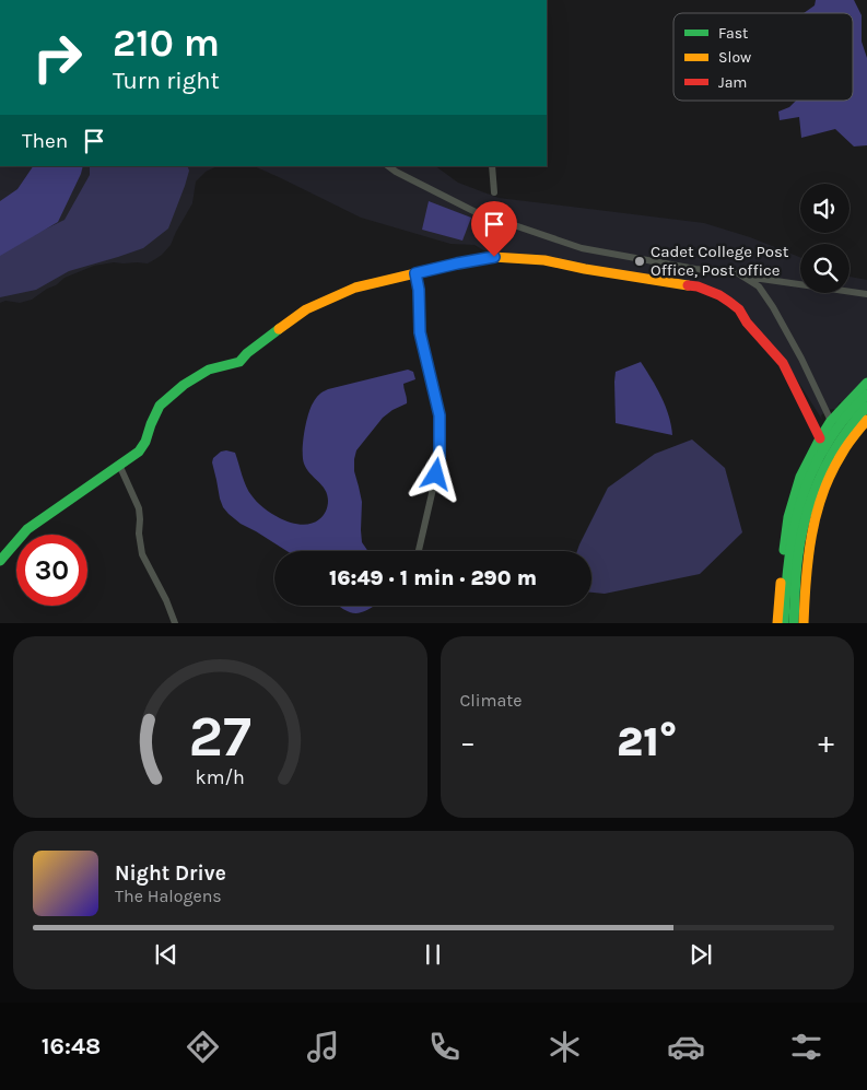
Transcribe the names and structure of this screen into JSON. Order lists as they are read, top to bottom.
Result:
{
  "places": ["Cadet College Post Office, Post office"],
  "legend": ["Fast", "Slow", "Jam"],
  "page": {
    "turn": ["210 m", "Turn right"],
    "then": "Then",
    "limit": "30",
    "trip": "16:49 · 1 min · 290 m",
    "tile": "Climate",
    "heat": ["−", "21°", "+"],
    "song": ["Night Drive", "The Halogens"],
    "tabs": "16:48",
    "gauge": ["27", "km/h"]
  }
}
